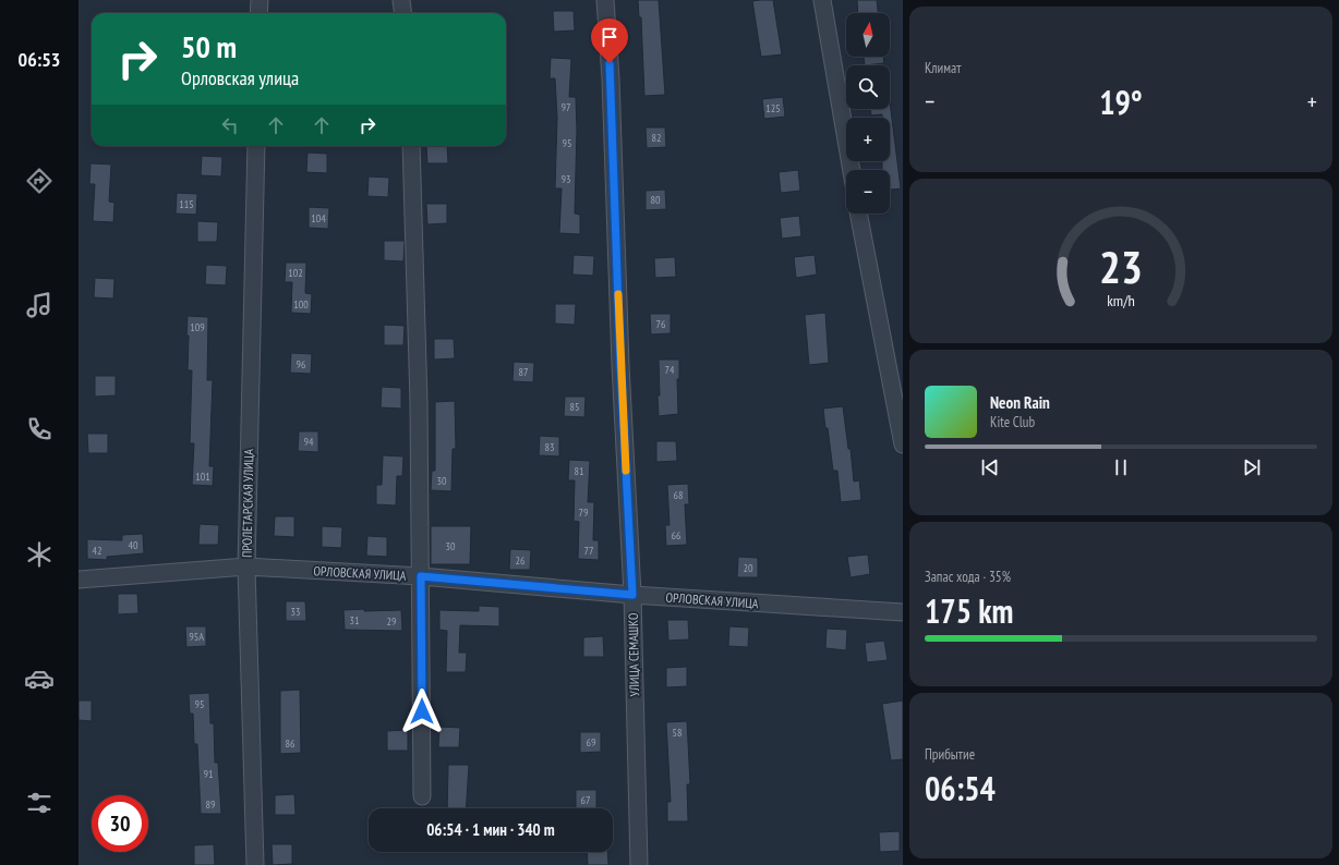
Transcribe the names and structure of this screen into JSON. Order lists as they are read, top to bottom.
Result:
{
  "streets": {
    "street": ["ПРОЛЕТАРСКАЯ УЛИЦА", "ОРЛОВСКАЯ УЛИЦА", "УЛИЦА СЕМАШКО"]
  },
  "crossings": [
    ["ПРОЛЕТАРСКАЯ УЛИЦА", "ОРЛОВСКАЯ УЛИЦА"],
    ["ОРЛОВСКАЯ УЛИЦА", "УЛИЦА СЕМАШКО"]
  ],
  "house_numbers": [
    "97",
    "125",
    "82",
    "95",
    "93",
    "80",
    "115",
    "104",
    "102",
    "100",
    "76",
    "109",
    "96",
    "74",
    "87",
    "85",
    "94",
    "83",
    "81",
    "101",
    "30",
    "68",
    "79",
    "66",
    "40",
    "30",
    "42",
    "77",
    "26",
    "20",
    "33",
    "31",
    "29",
    "95А",
    "95",
    "58",
    "69",
    "86",
    "91",
    "67",
    "89"
  ],
  "north": "top",
  "page": {
    "tabs": "06:53",
    "tile": [
      "Климат",
      ["Запас хода · 35%", "175 km"],
      ["Прибытие", "06:54"]
    ],
    "map_buttons": ["+", "−"],
    "turn": ["50 m", "Орловская улица"],
    "heat": ["−", "19°", "+"],
    "song": ["Neon Rain", "Kite Club"],
    "limit": "30",
    "trip": "06:54 · 1 мин · 340 m",
    "gauge": ["23", "km/h"]
  }
}
